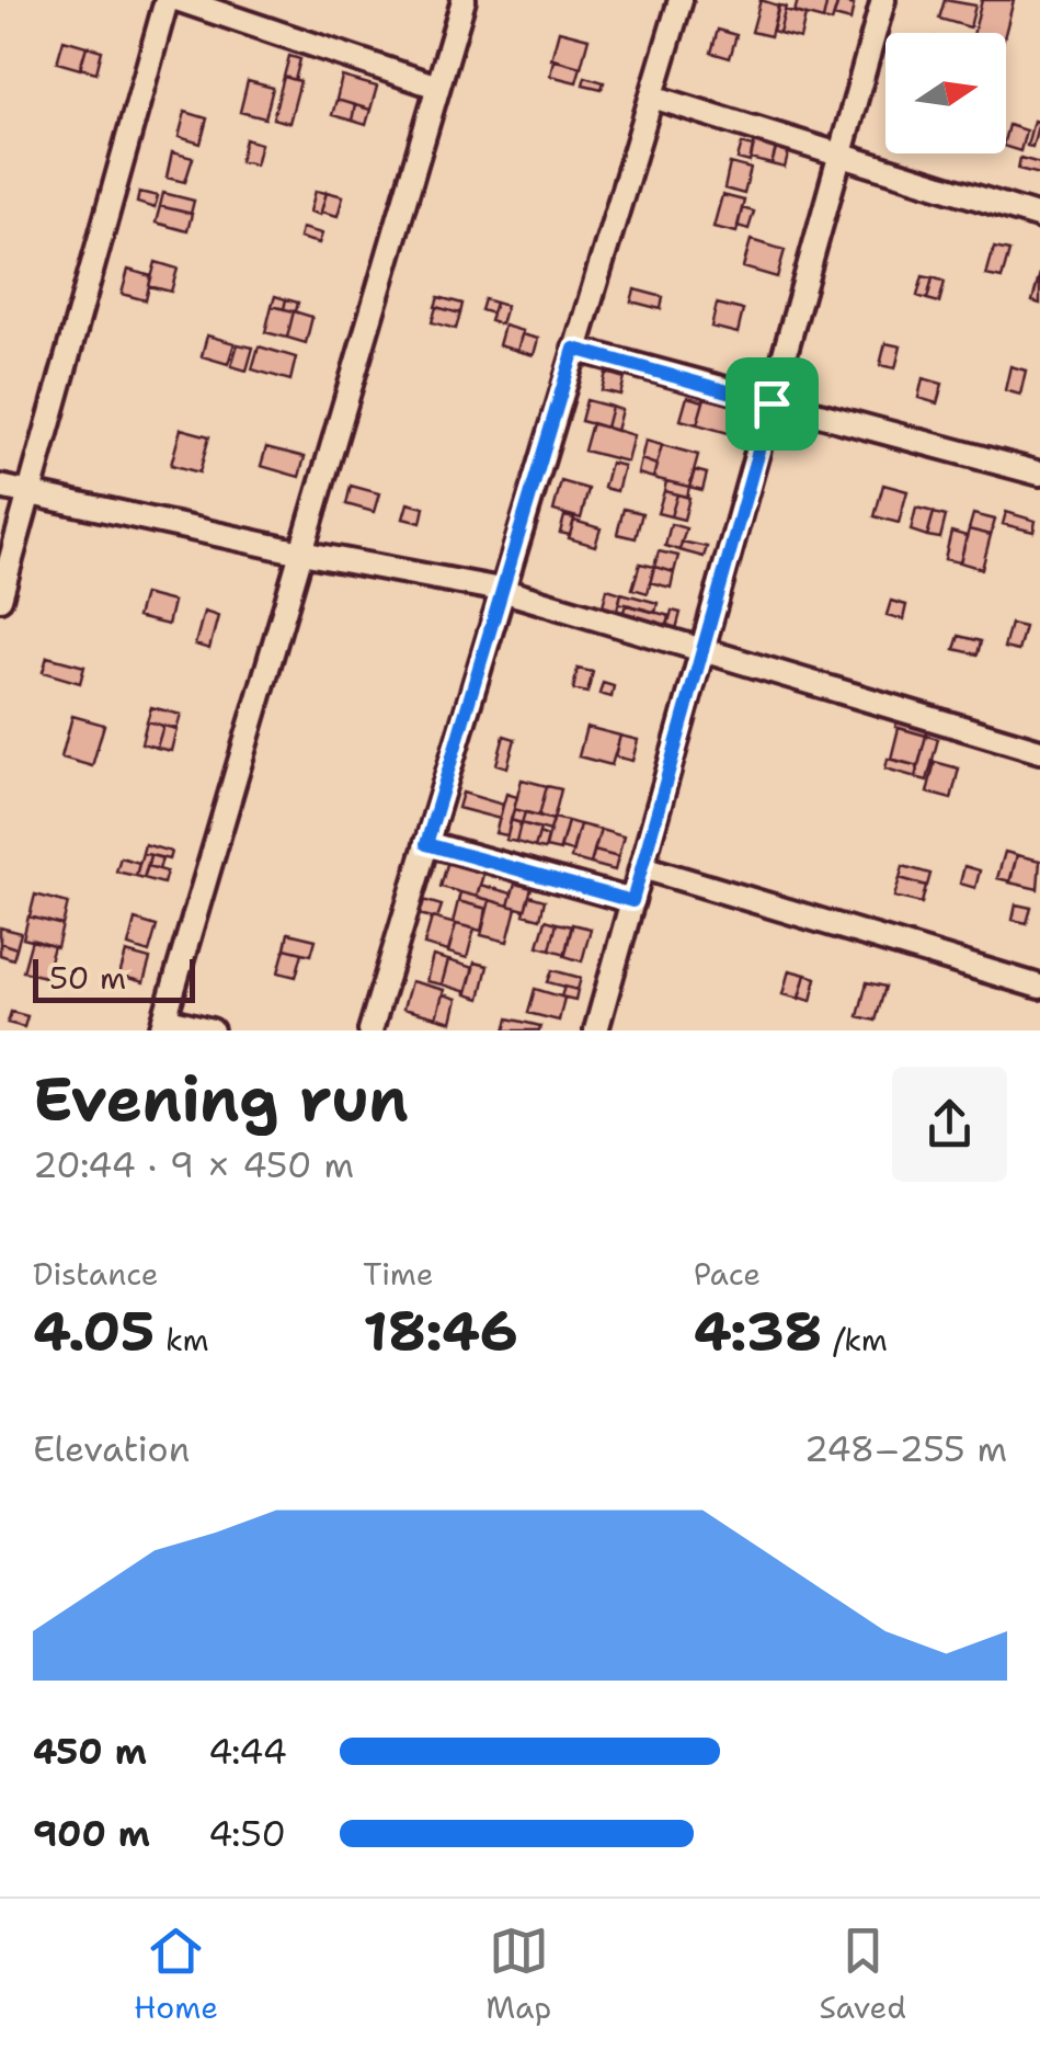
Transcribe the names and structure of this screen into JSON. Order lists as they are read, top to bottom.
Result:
{
  "scale_bar": "50 m",
  "north": "right",
  "page": {
    "scale": "50 m",
    "heading": ["Evening run", "20:44 · 9 × 450 m"],
    "stats": [
      ["Distance", "4.05 km"],
      ["Time", "18:46"],
      ["Pace", "4:38 /km"]
    ],
    "chart": ["Elevation", "248–255 m"],
    "list": [
      {
        "name": "450 m",
        "note": "4:44"
      },
      {
        "name": "900 m",
        "note": "4:50"
      }
    ],
    "tabs": ["Home", "Map", "Saved"]
  }
}
